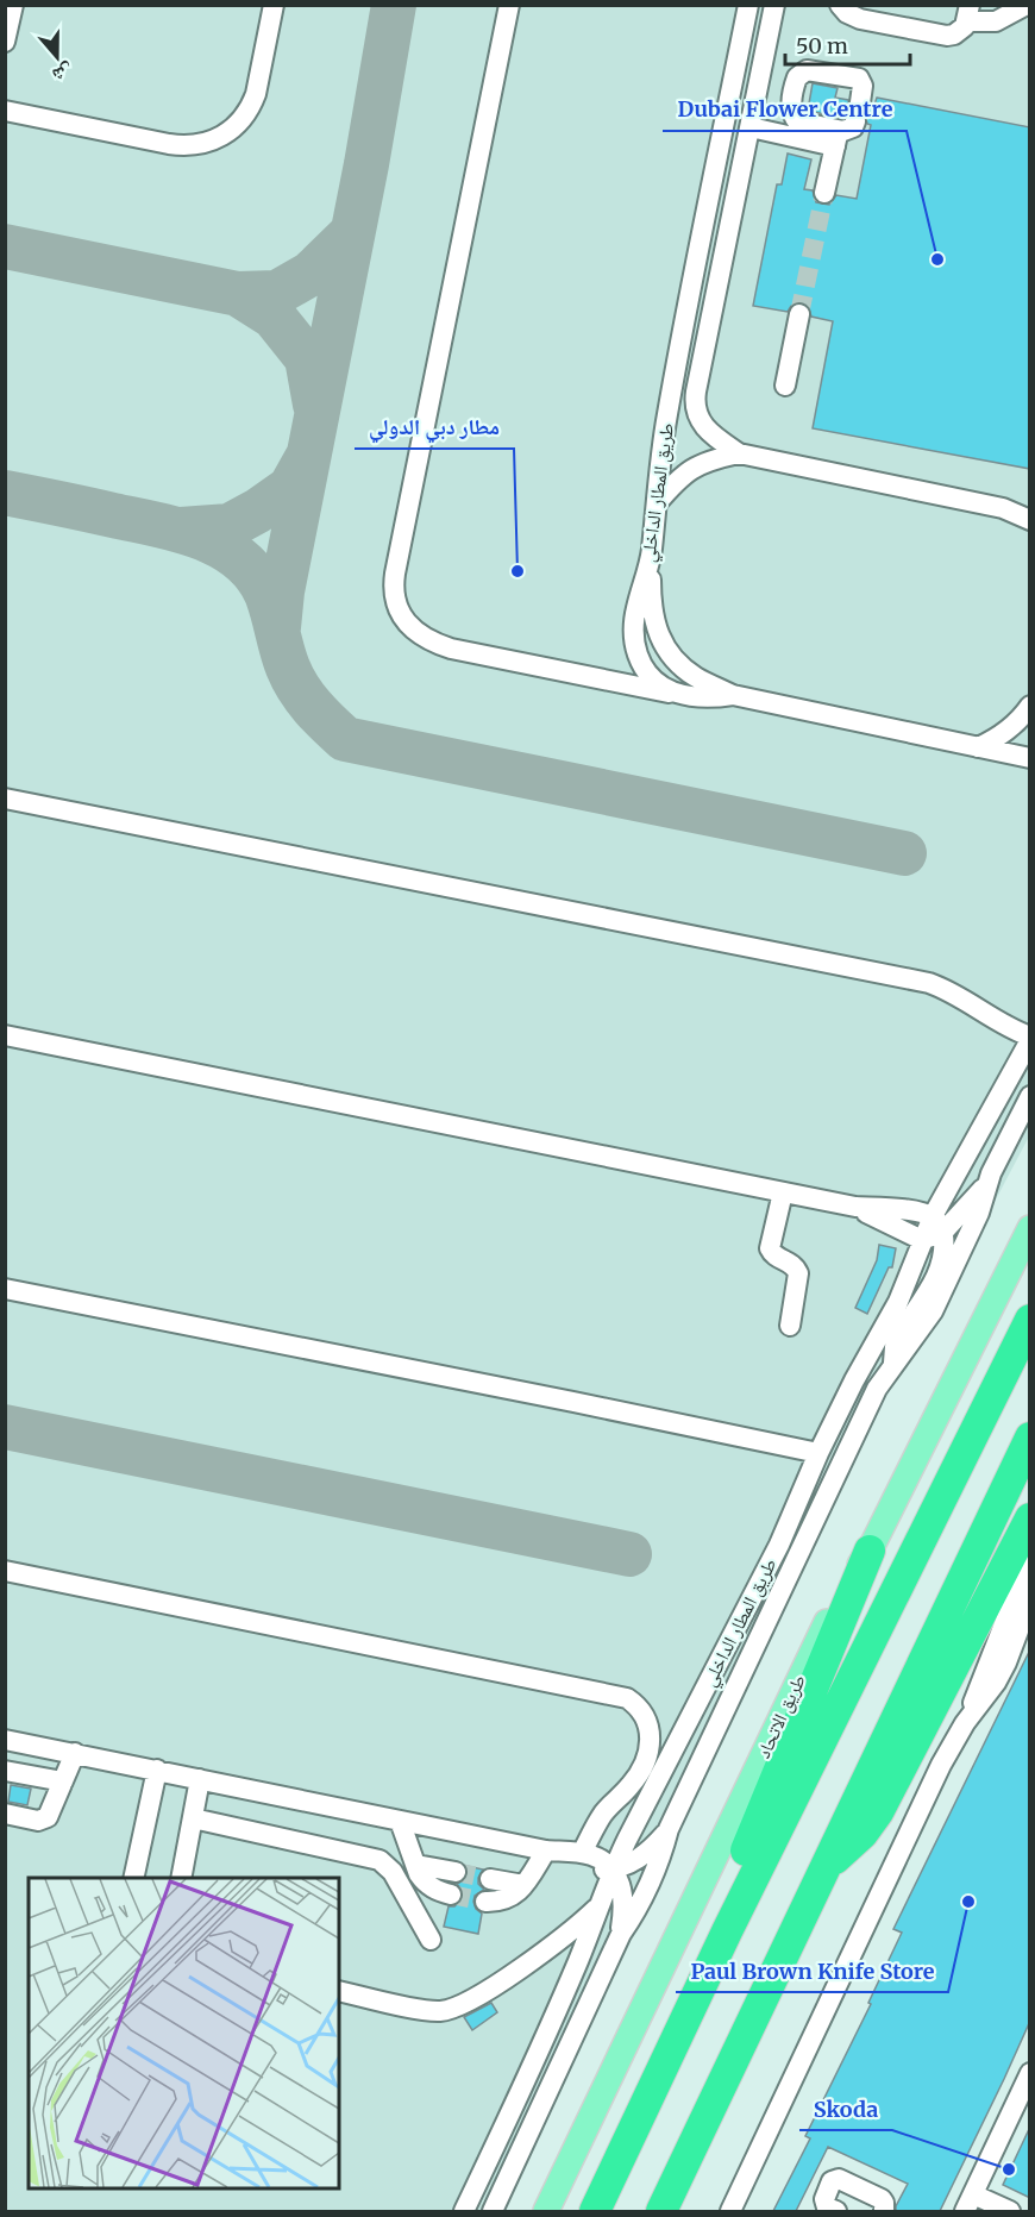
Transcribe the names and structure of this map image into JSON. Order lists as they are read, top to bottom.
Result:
{
  "streets": {
    "main road": ["طريق الاتحاد"],
    "street": ["طريق المطار الداخلي"]
  },
  "places": [
    "Dubai Flower Centre",
    "مطار دبي الدولي",
    "Paul Brown Knife Store",
    "Skoda"
  ],
  "scale_bar": "50 m",
  "north": "bottom"
}
